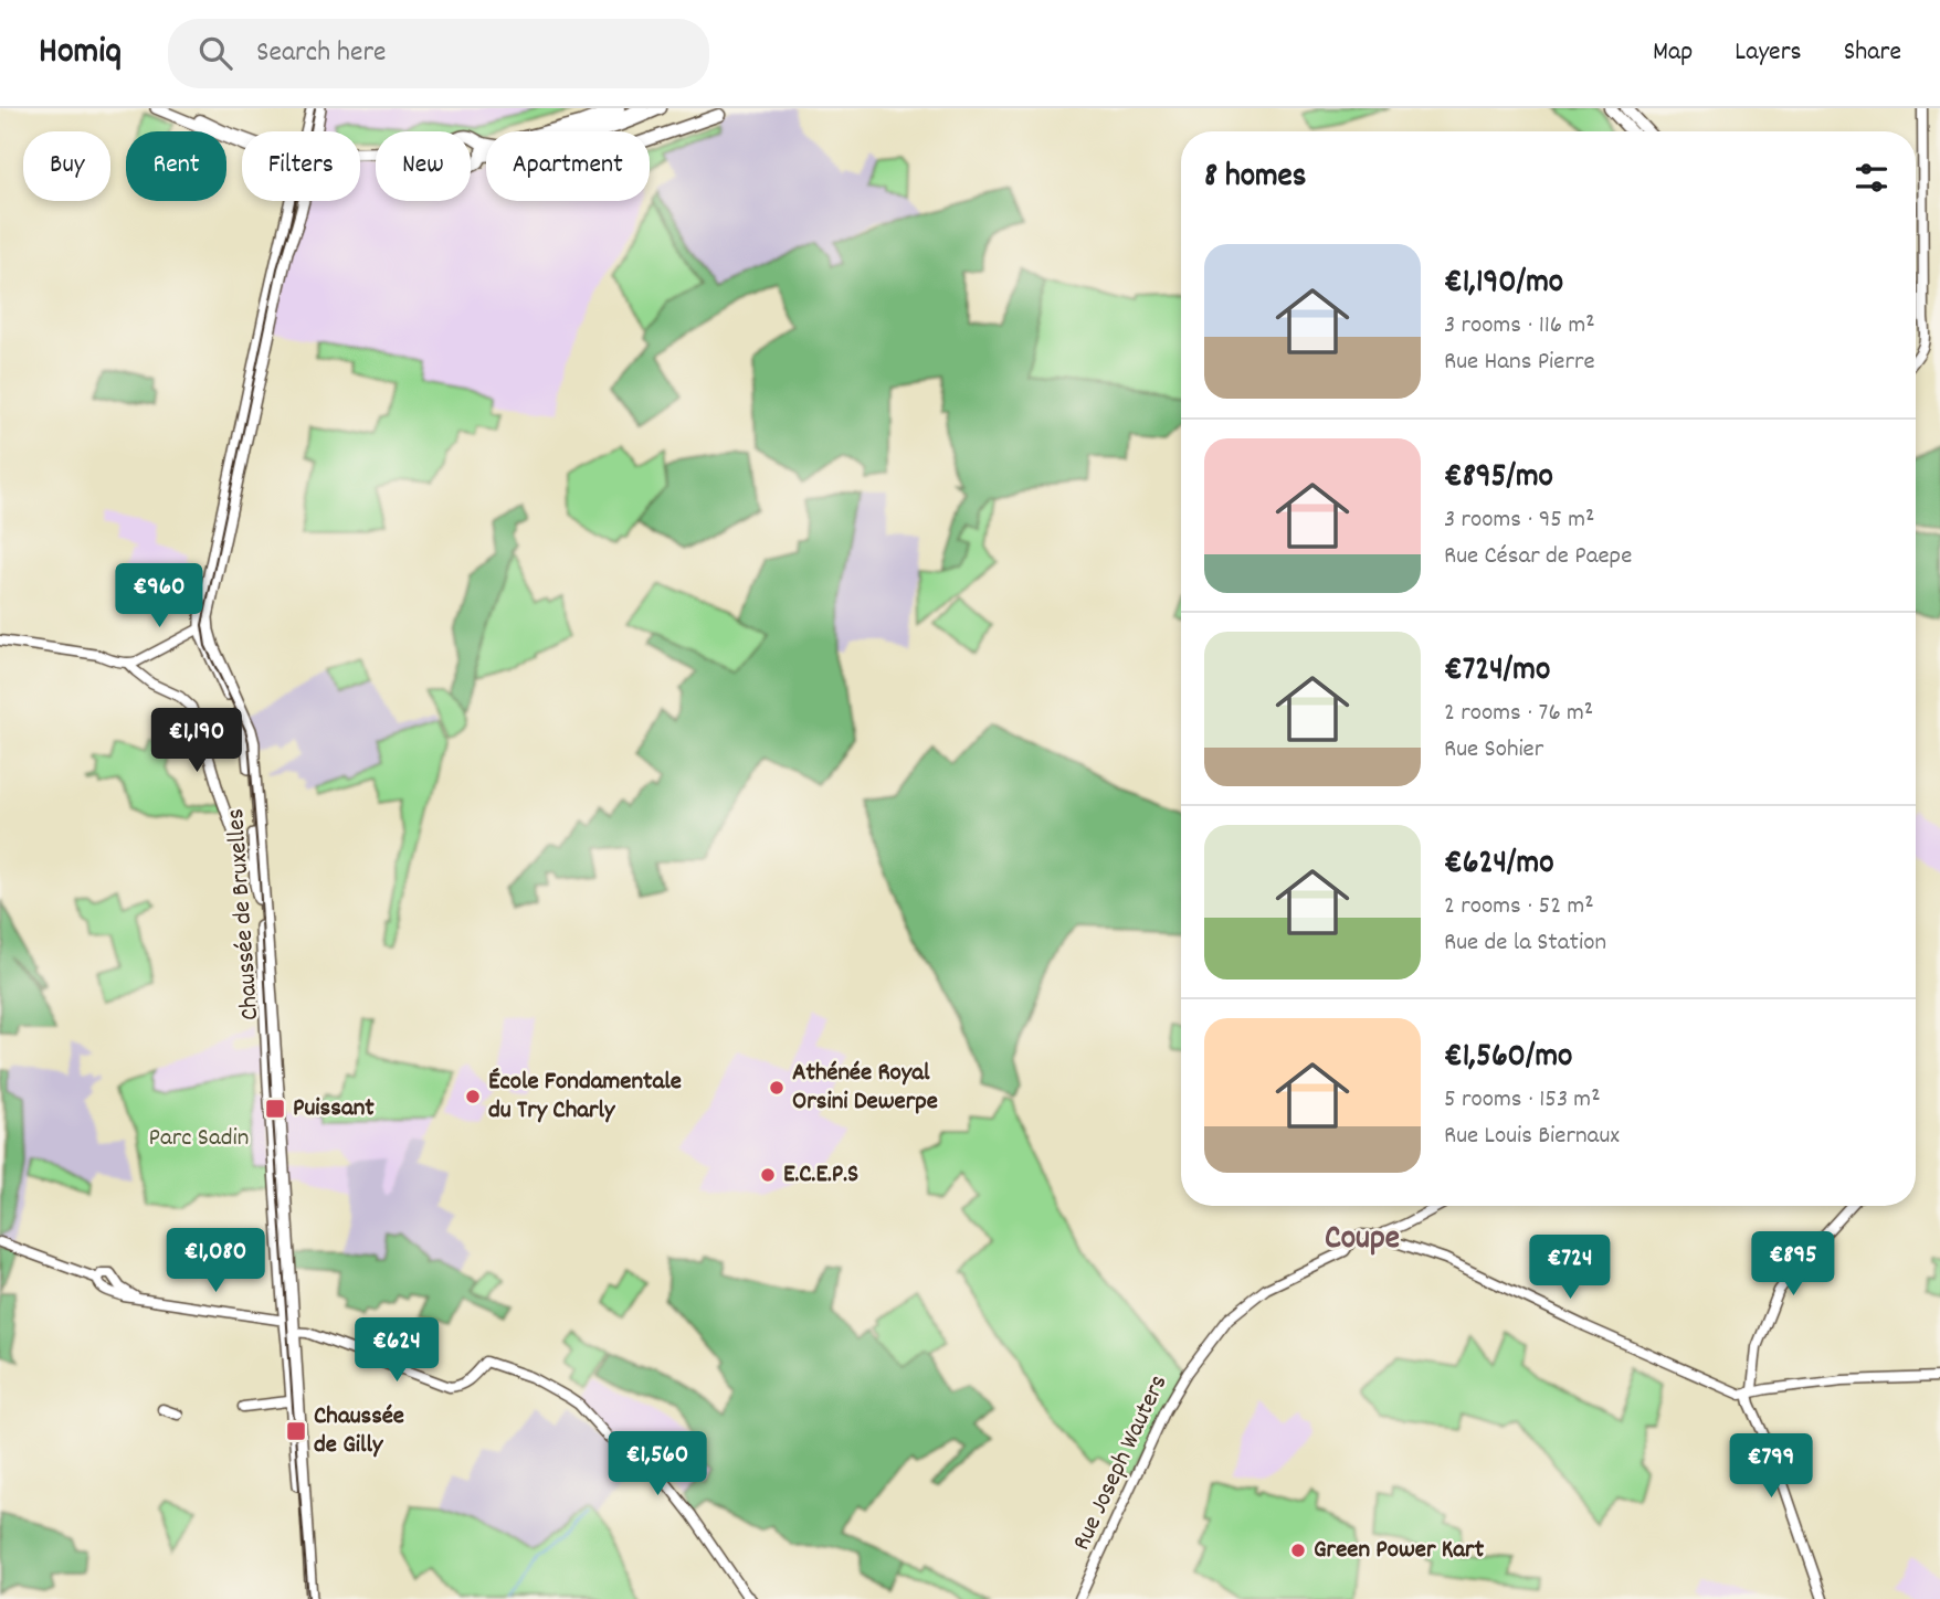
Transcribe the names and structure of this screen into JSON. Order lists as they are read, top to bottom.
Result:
{
  "streets": {
    "main road": ["Chaussée de Bruxelles"],
    "street": ["Rue Joseph Wauters"]
  },
  "districts": ["Coupe"],
  "parks": ["Parc Sadin"],
  "places": {
    "other": [
      "Athénée Royal Orsini Dewerpe",
      "École Fondamentale du Try Charly",
      "E.C.E.P.S",
      "Green Power Kart"
    ],
    "transit": ["Puissant", "Chaussée de Gilly"]
  },
  "page": {
    "header": "Homiq",
    "search": "Search here",
    "nav": ["Map", "Layers", "Share"],
    "chip": [
      "Buy",
      "Rent",
      "Filters",
      "New",
      "Apartment"
    ],
    "heading": "8 homes",
    "list": [
      {
        "name": "€1,190/mo",
        "note": "3 rooms · 116 m² · Rue Hans Pierre"
      },
      {
        "name": "€895/mo",
        "note": "3 rooms · 95 m² · Rue César de Paepe"
      },
      {
        "name": "€724/mo",
        "note": "2 rooms · 76 m² · Rue Sohier"
      },
      {
        "name": "€624/mo",
        "note": "2 rooms · 52 m² · Rue de la Station"
      },
      {
        "name": "€1,560/mo",
        "note": "5 rooms · 153 m² · Rue Louis Biernaux"
      }
    ],
    "price": [
      "€960",
      "€1,190",
      "€1,080",
      "€895",
      "€724",
      "€624",
      "€1,560",
      "€799"
    ]
  }
}
